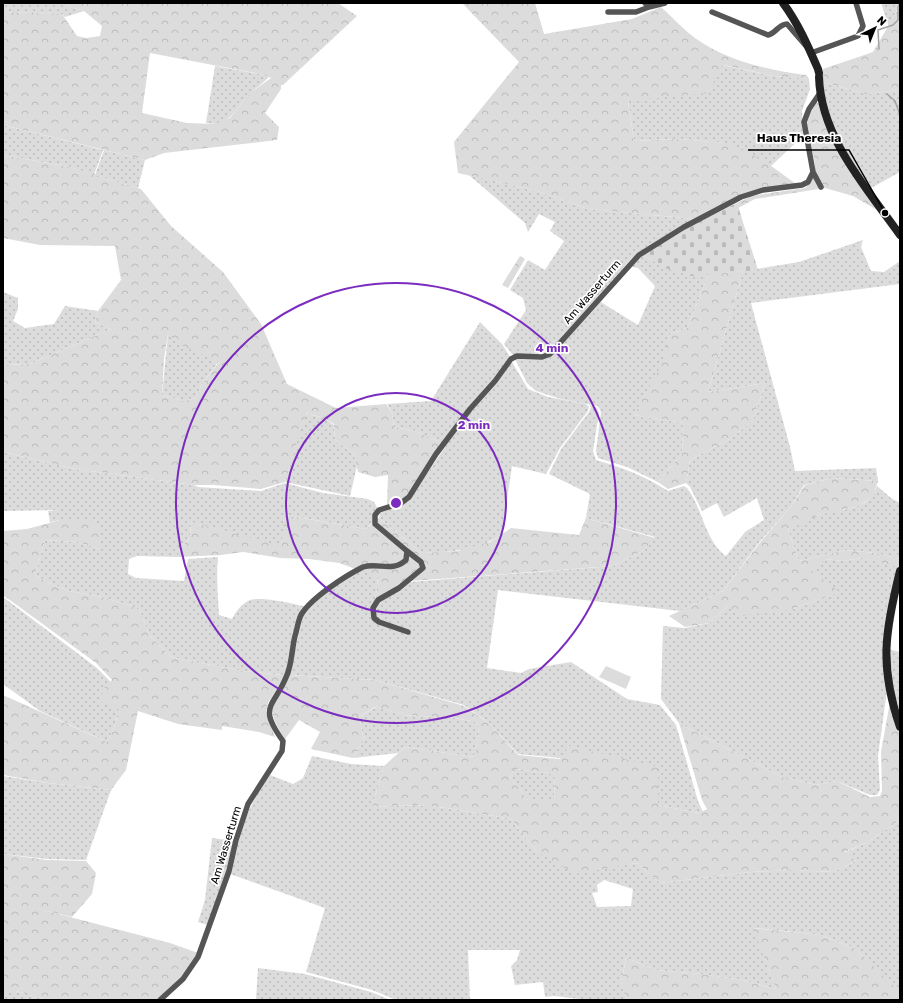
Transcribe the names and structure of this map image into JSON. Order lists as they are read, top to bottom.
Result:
{
  "streets": {
    "street": ["Am Wasserturm"]
  },
  "places": ["Haus Theresia"],
  "north": "top right",
  "rings": ["4 min", "2 min"]
}
